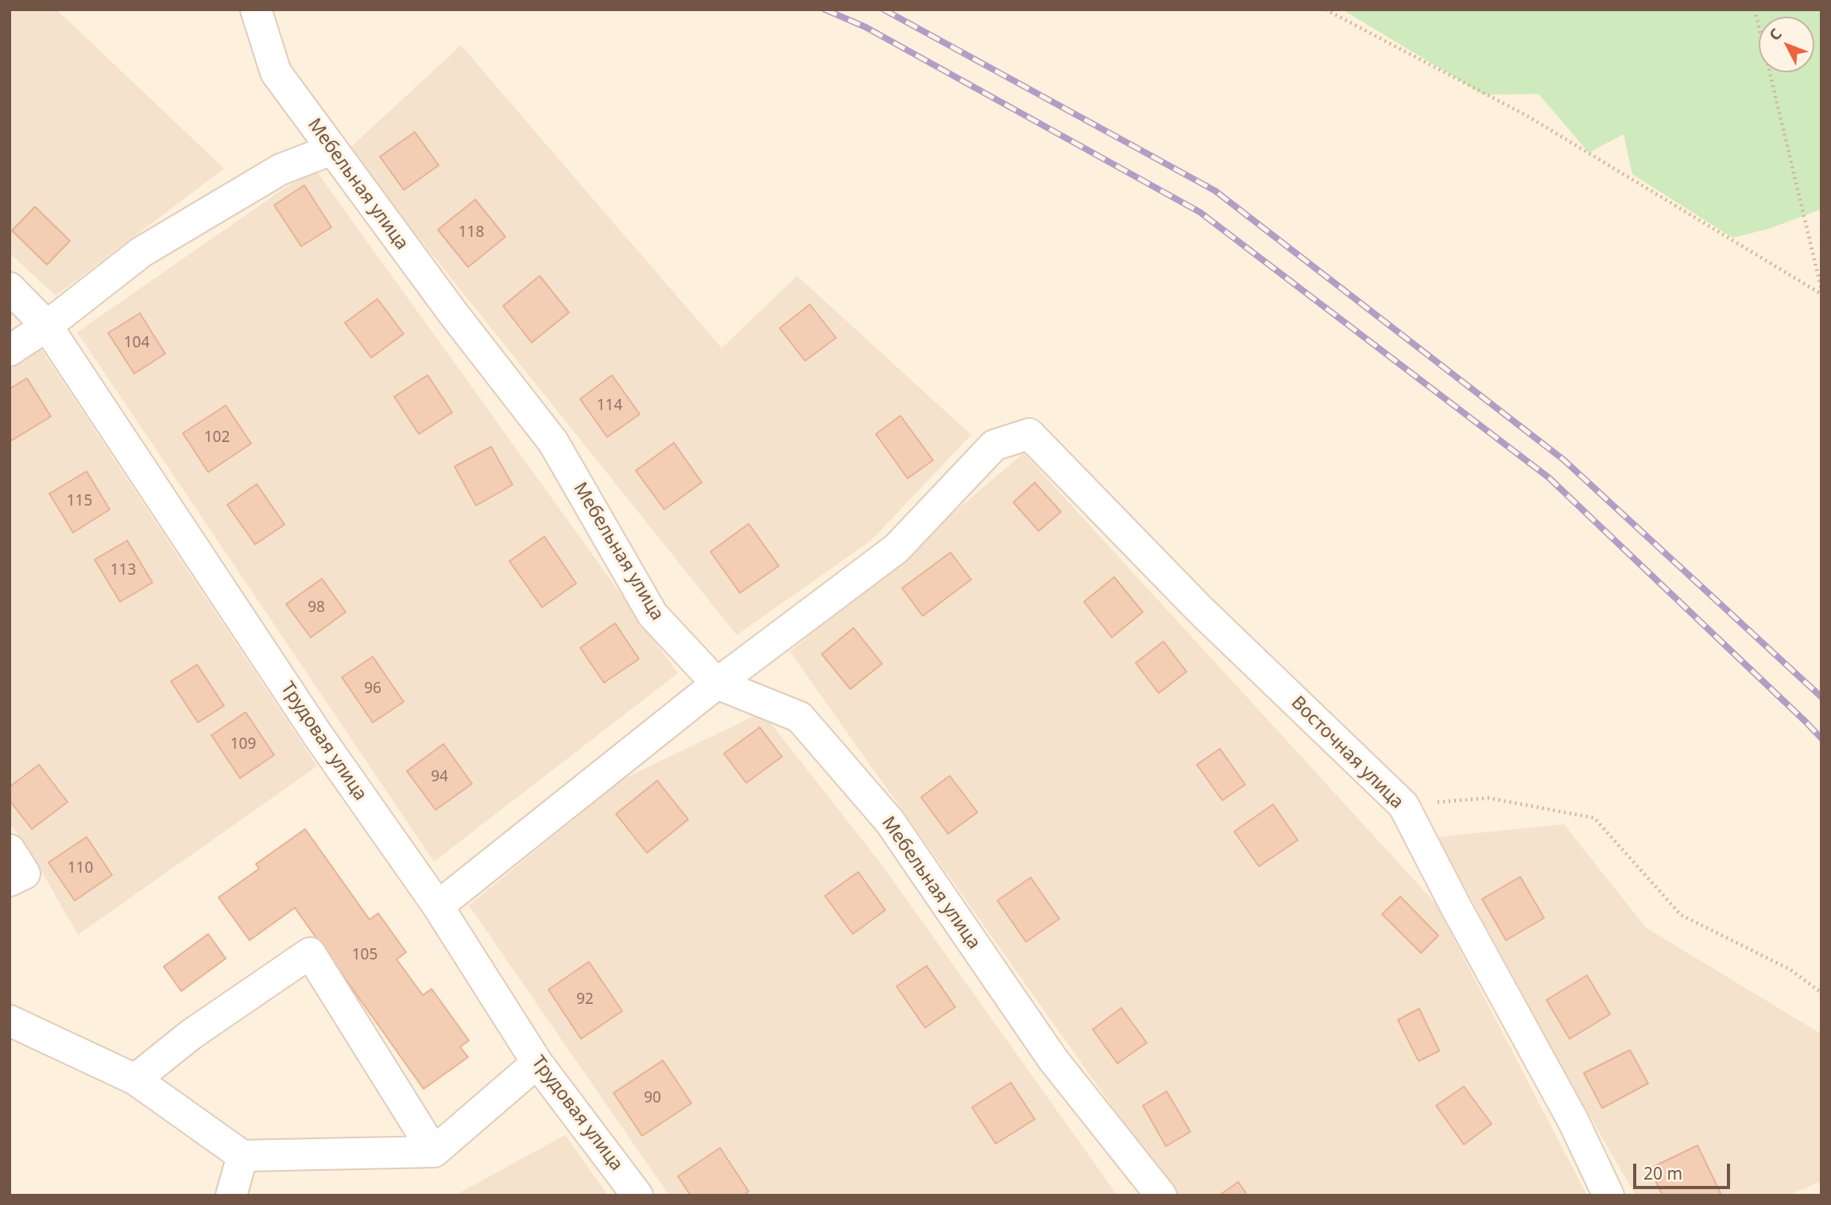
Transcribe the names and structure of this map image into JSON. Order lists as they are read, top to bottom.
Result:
{
  "streets": {
    "street": ["Мебельная улица", "Трудовая улица", "Восточная улица"]
  },
  "crossings": [
    ["Мебельная улица", "Восточная улица"]
  ],
  "house_numbers": [
    "118",
    "104",
    "114",
    "102",
    "115",
    "113",
    "98",
    "96",
    "109",
    "94",
    "110",
    "105",
    "92",
    "90"
  ],
  "scale_bar": "20 m",
  "north": "top left"
}
